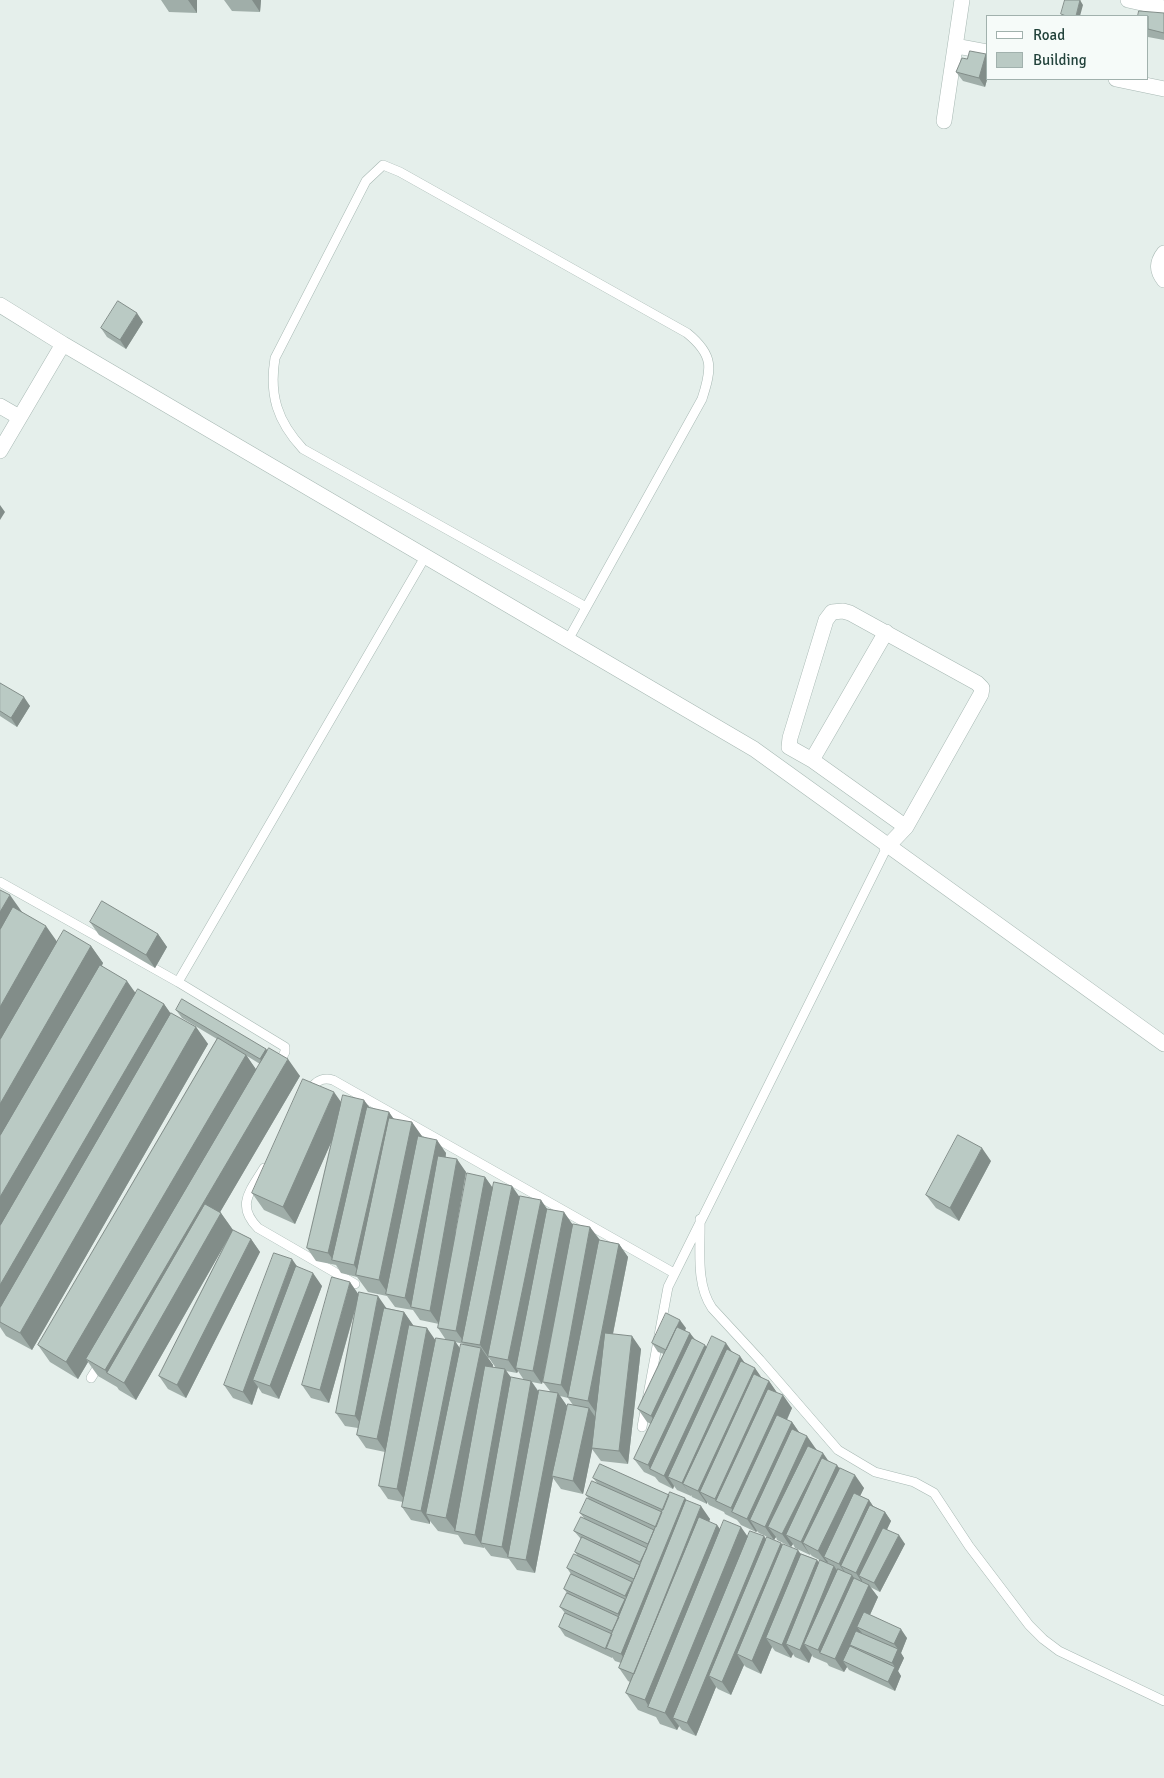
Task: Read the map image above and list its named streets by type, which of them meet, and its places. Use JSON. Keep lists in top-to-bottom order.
{
  "legend": ["Road", "Building"]
}
